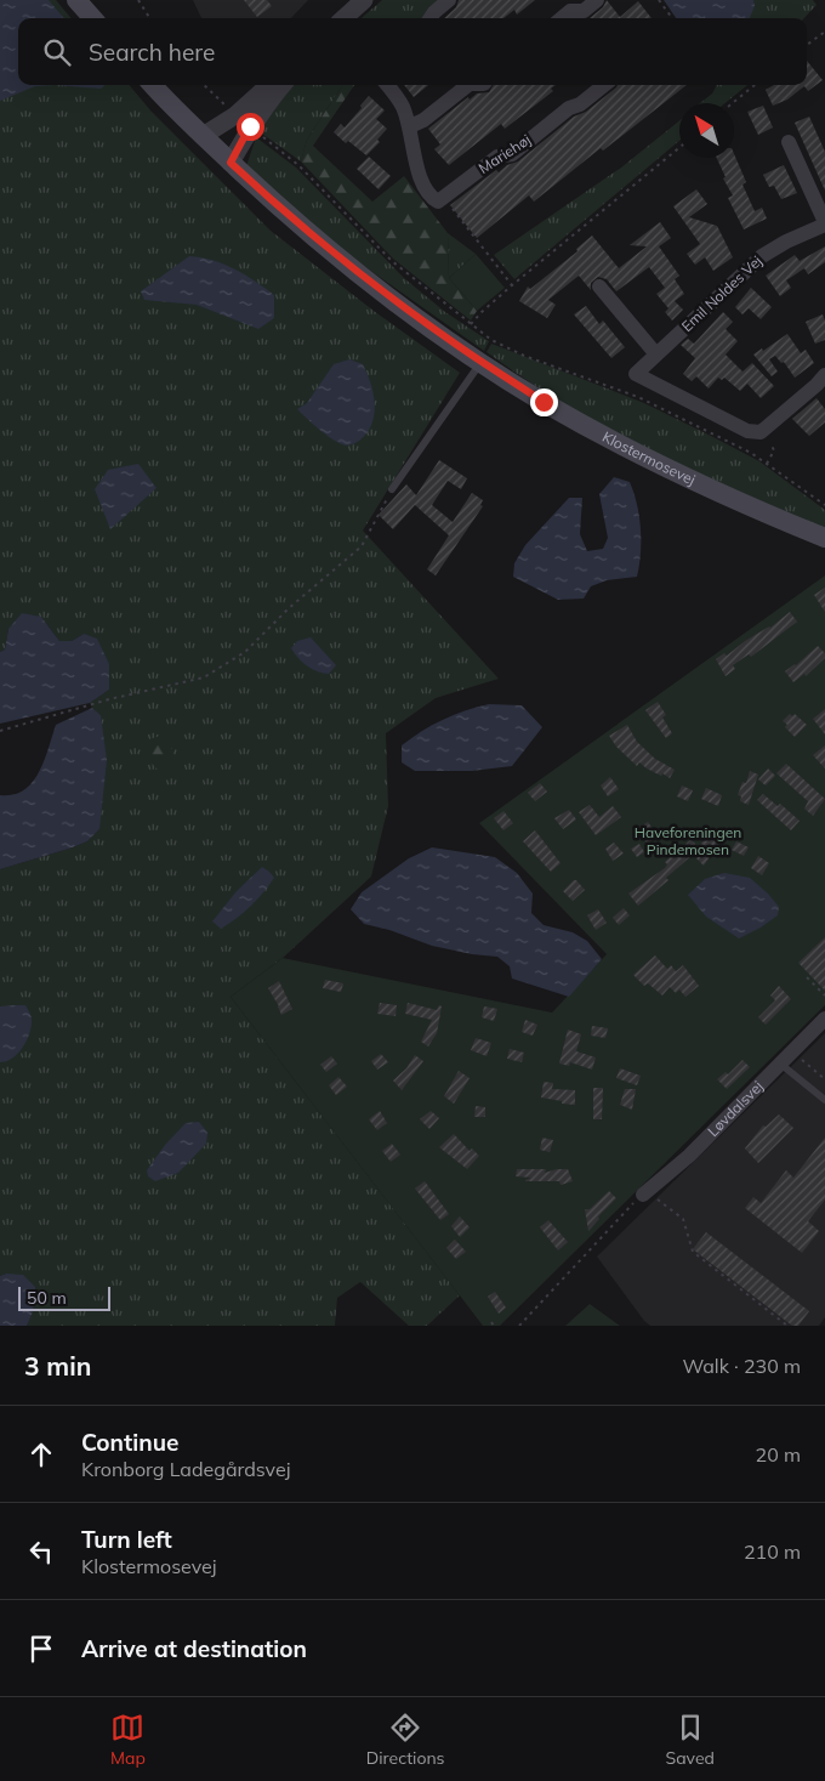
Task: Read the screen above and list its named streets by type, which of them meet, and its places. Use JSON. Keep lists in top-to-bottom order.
{
  "streets": {
    "main road": ["Klostermosevej"],
    "street": ["Mariehøj", "Emil Noldes Vej", "Løvdalsvej"]
  },
  "parks": ["Haveforeningen Pindemosen"],
  "scale_bar": "50 m",
  "north": "top left",
  "page": {
    "search": "Search here",
    "scale": "50 m",
    "heading": ["3 min", "Walk · 230 m"],
    "list": [
      ["Continue", "Kronborg Ladegårdsvej", "20 m"],
      ["Turn left", "Klostermosevej", "210 m"],
      "Arrive at destination"
    ],
    "nav": ["Map", "Directions", "Saved"]
  }
}
